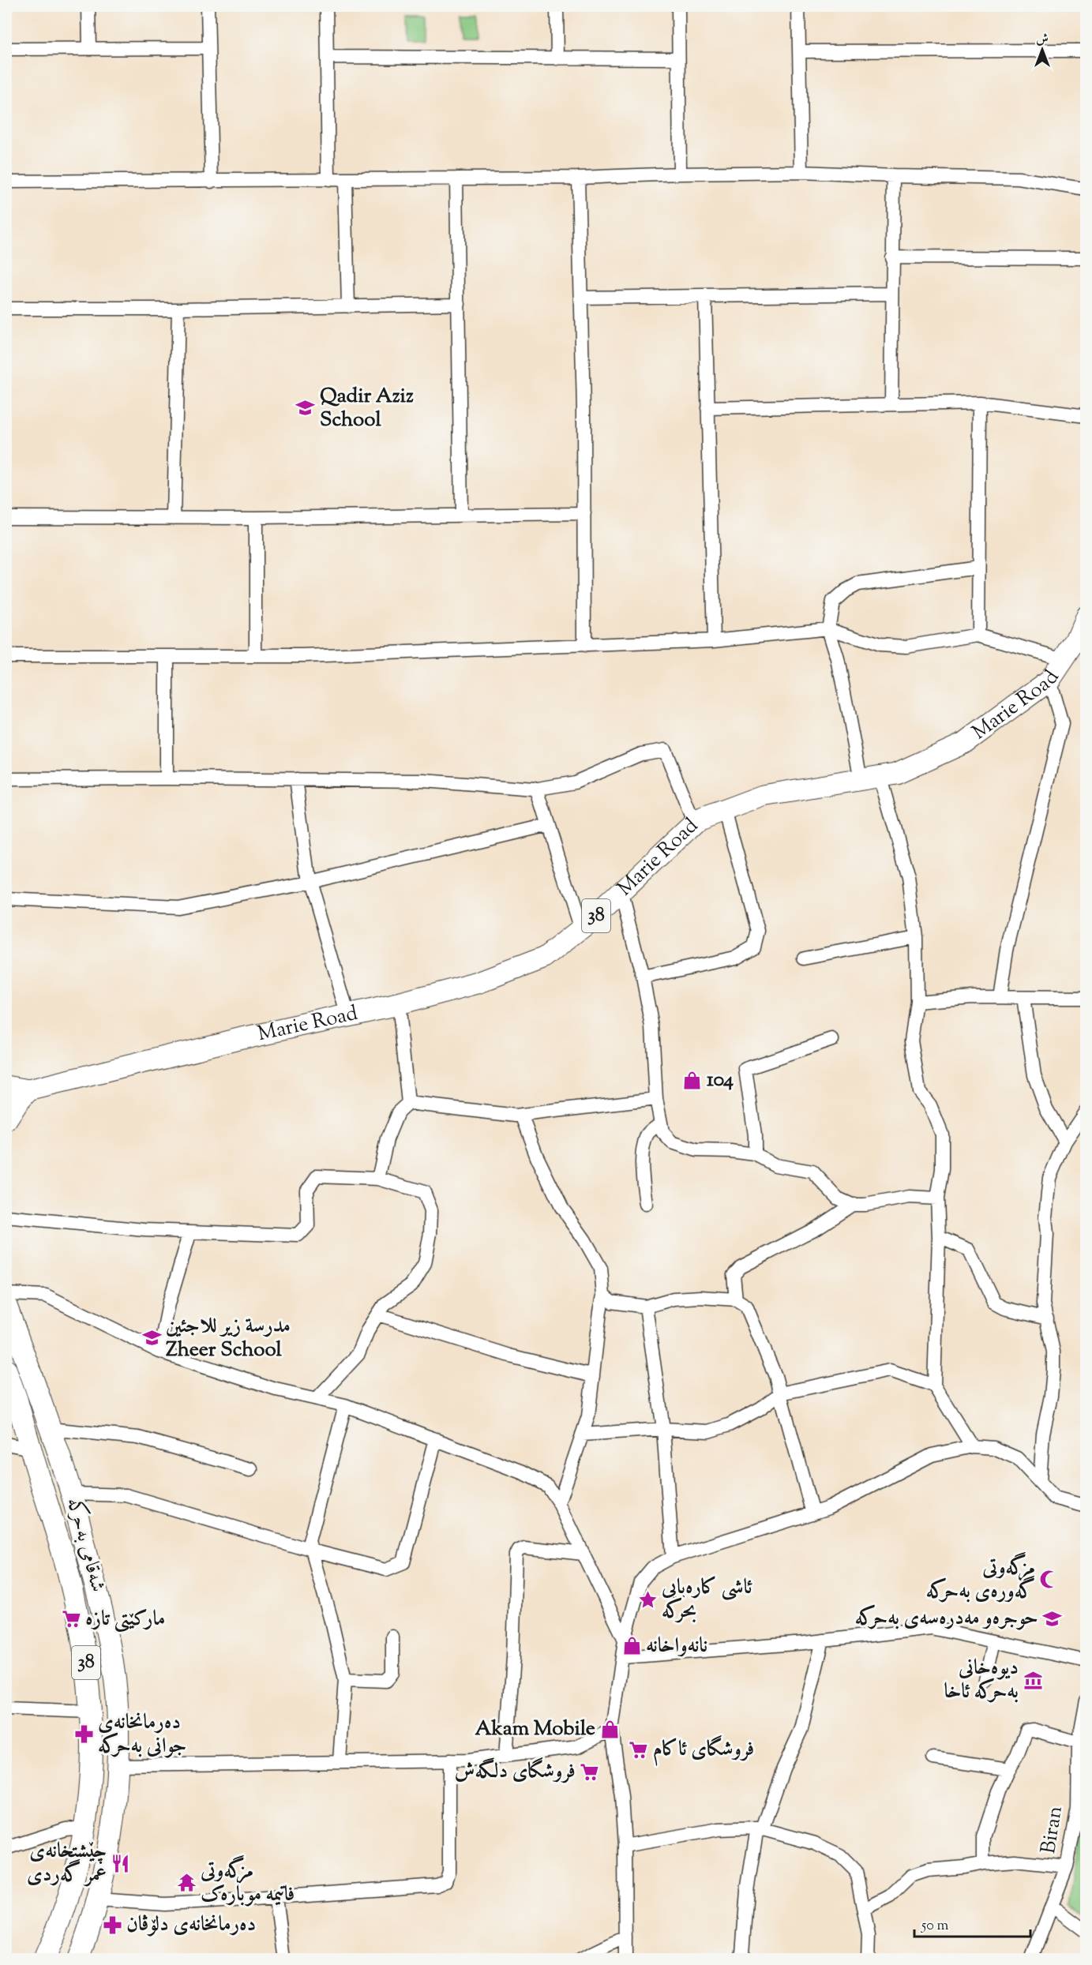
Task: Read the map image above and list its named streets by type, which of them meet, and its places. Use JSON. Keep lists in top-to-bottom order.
{
  "streets": {
    "main road": ["Marie Road", "38", "شەقامی بەحرکە"],
    "street": ["Biran"]
  },
  "crossings": [
    ["Marie Road", "38"]
  ],
  "places": {
    "school or university": ["Qadir Aziz School", "مدرسة زير للاجئين Zheer School", "حوجره‌و مه‌دره‌سه‌ی به‌حرکه"],
    "shop": ["104", "نانەواخانە", "Akam Mobile"],
    "mosque": ["مزگەوتی گەورەی بەحرکە"],
    "place": ["ئاشی کارەبایی بحرکە"],
    "supermarket": ["مارکێتی تازە", "فروشگای ئاکام", "فروشگای دلگه‌ش"],
    "museum": ["دیوەخانی بەحرکە ئاخا"],
    "pharmacy": ["دەرمانخانەی جوانی بەحرکە", "دەرمانخانەی دلۆڤان"],
    "restaurant": ["چێشتخانەی عمر گەردی"],
    "temple": ["مزگەوتی فاتیمە موبارەک"]
  },
  "scale_bar": "50 m",
  "north": "top"
}
